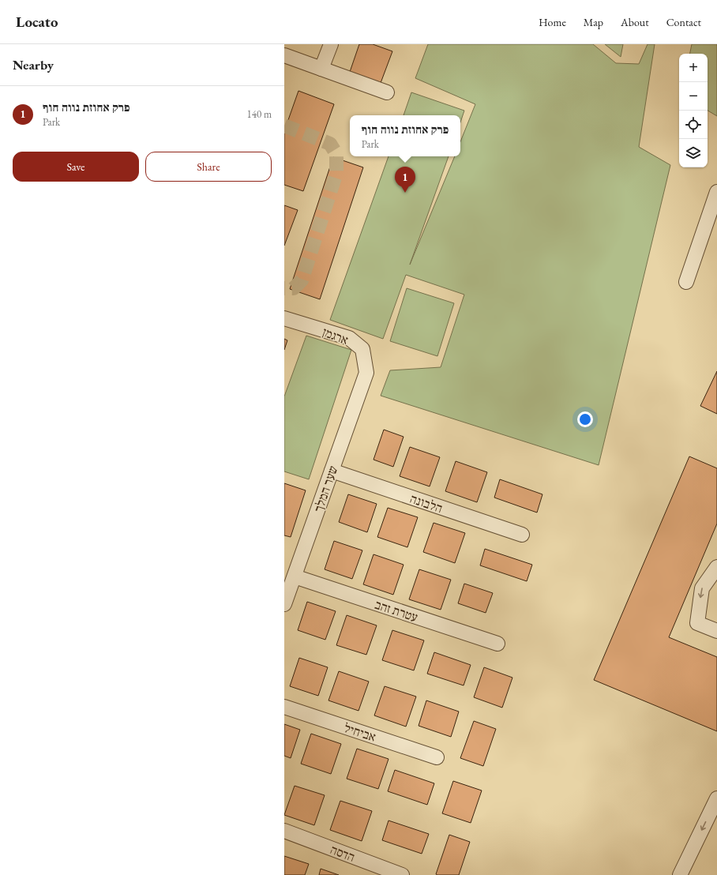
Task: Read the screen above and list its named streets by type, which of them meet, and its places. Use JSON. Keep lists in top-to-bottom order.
{
  "streets": {
    "street": [
      "ארגמן",
      "שער המלך",
      "הלבונה",
      "עטרת זהב",
      "אביחיל",
      "הדסה"
    ]
  },
  "crossings": [
    ["ארגמן", "שער המלך"],
    ["שער המלך", "הלבונה"],
    ["שער המלך", "עטרת זהב"]
  ],
  "page": {
    "header": "Locato",
    "nav": [
      "Home",
      "Map",
      "About",
      "Contact"
    ],
    "heading": "Nearby",
    "map_buttons": ["+", "−"],
    "list": [
      {
        "mark": "1",
        "name": "פרק אחוזת נווה חוף",
        "note": "Park",
        "value": "140 m"
      }
    ],
    "popup": ["פרק אחוזת נווה חוף", "Park"],
    "buttons": ["Save", "Share"],
    "pins": "1"
  }
}
